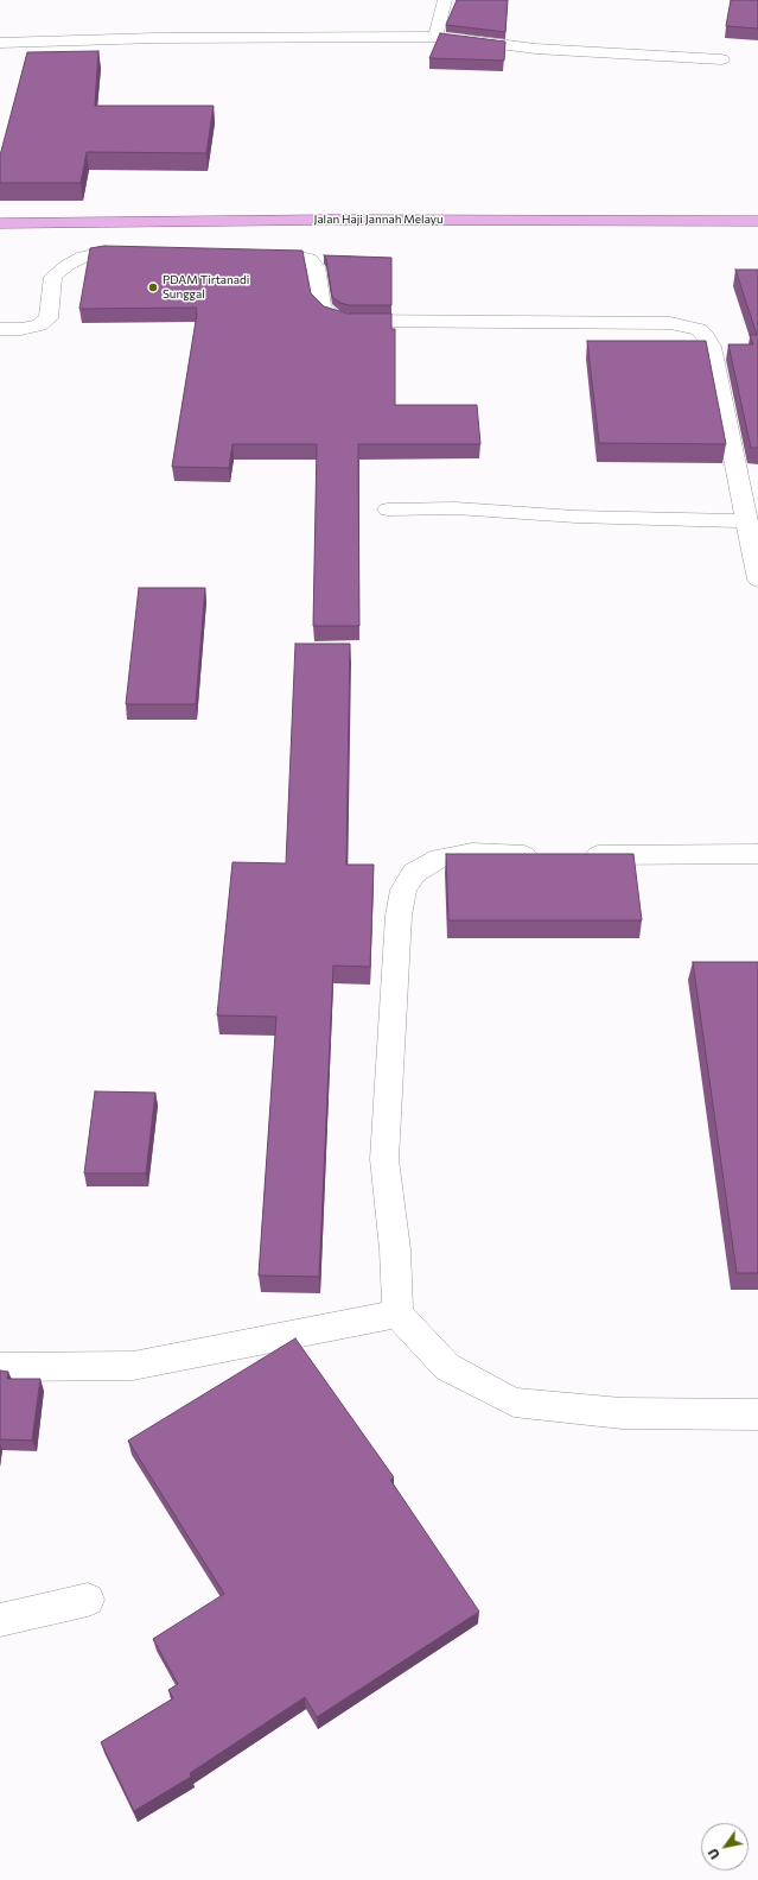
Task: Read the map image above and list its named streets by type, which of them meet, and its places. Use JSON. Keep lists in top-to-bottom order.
{
  "streets": {
    "main road": ["Jalan Haji Jannah Melayu"]
  },
  "places": ["PDAM Tirtanadi Sunggal"],
  "north": "bottom left"
}
